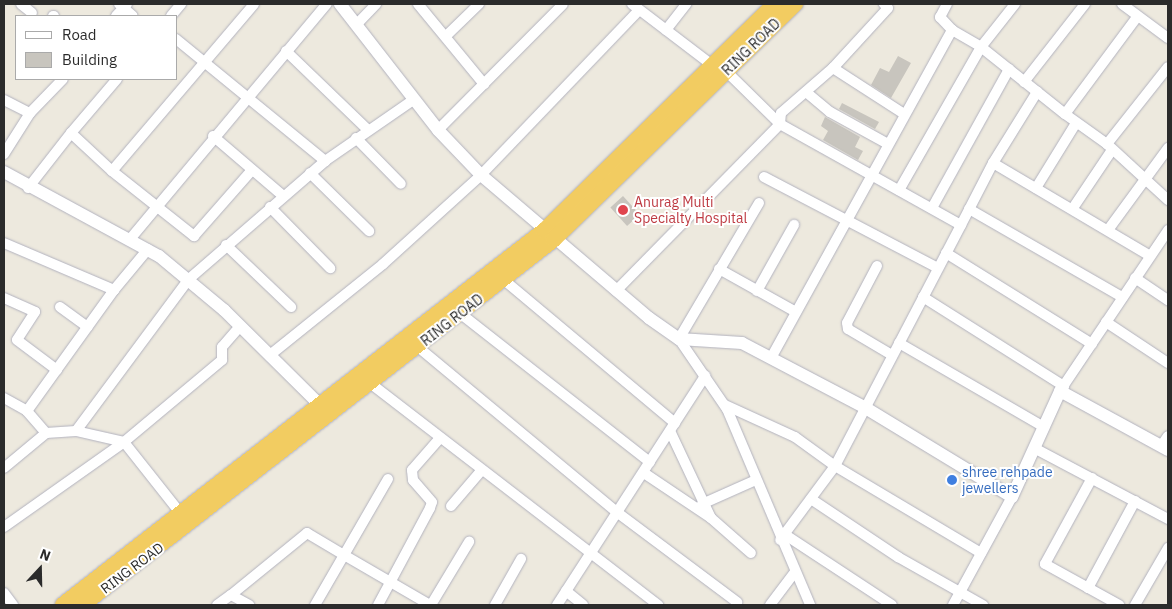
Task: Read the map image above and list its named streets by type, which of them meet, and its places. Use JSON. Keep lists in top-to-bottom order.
{
  "streets": {
    "highway": ["RING ROAD"]
  },
  "places": ["Anurag Multi Specialty Hospital", "shree rehpade jewellers"],
  "legend": ["Road", "Building"],
  "north": "top"
}
